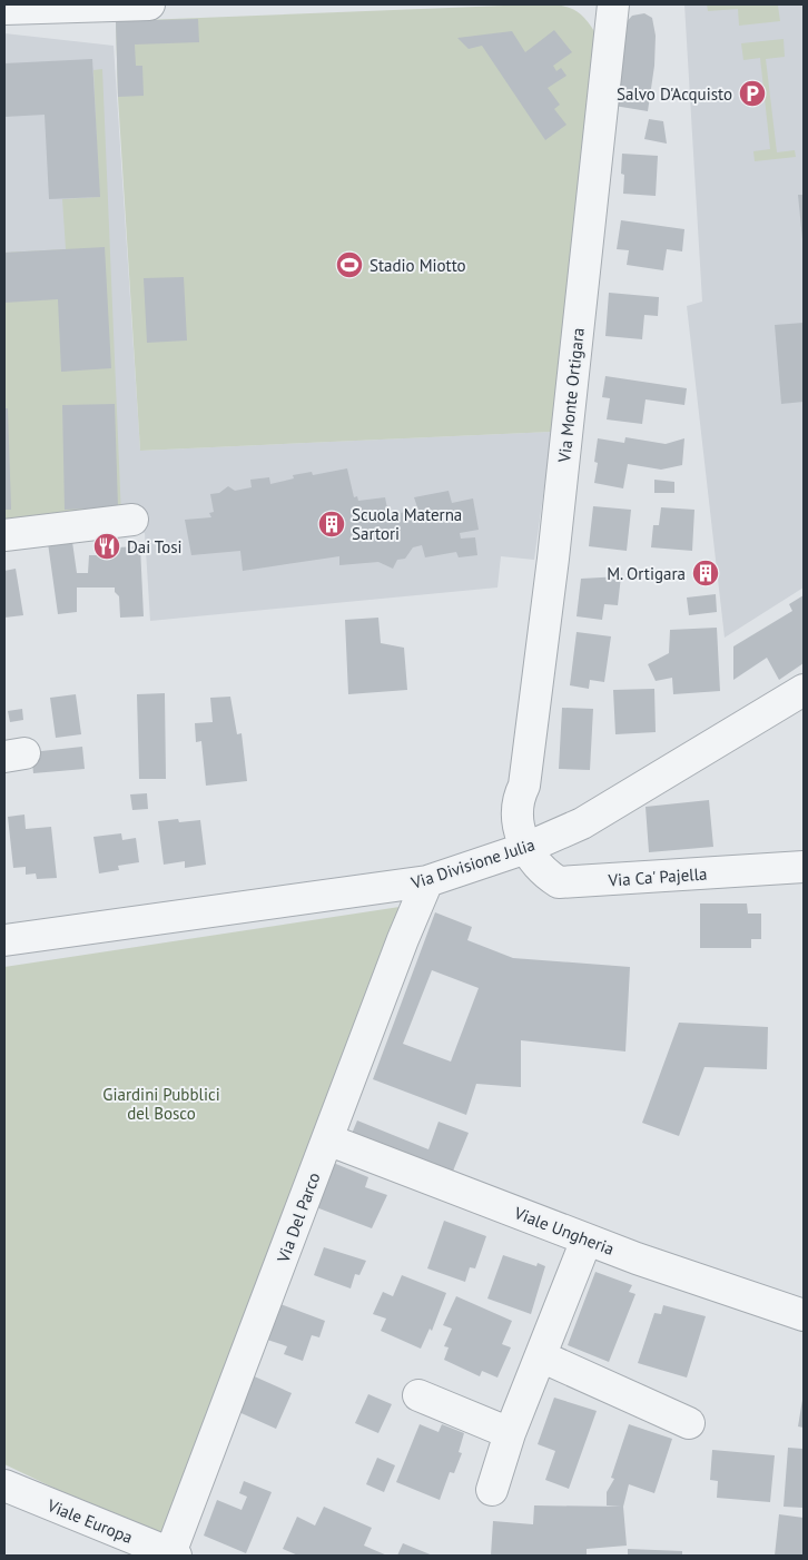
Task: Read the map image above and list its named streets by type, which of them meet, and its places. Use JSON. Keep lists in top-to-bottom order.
{
  "streets": {
    "street": [
      "Via Monte Ortigara",
      "Via Divisione Julia",
      "Via Ca' Pajella",
      "Via Del Parco",
      "Viale Ungheria",
      "Viale Europa"
    ]
  },
  "crossings": [
    ["Via Monte Ortigara", "Via Divisione Julia"],
    ["Via Monte Ortigara", "Via Ca' Pajella"],
    ["Via Divisione Julia", "Via Ca' Pajella"],
    ["Via Divisione Julia", "Via Del Parco"],
    ["Via Del Parco", "Viale Ungheria"],
    ["Via Del Parco", "Viale Europa"]
  ],
  "parks": ["Giardini Pubblici del Bosco"],
  "places": {
    "parking": ["Salvo D'Acquisto"],
    "sports": ["Stadio Miotto"],
    "building": ["Scuola Materna Sartori", "M. Ortigara"],
    "restaurant": ["Dai Tosi"]
  }
}
